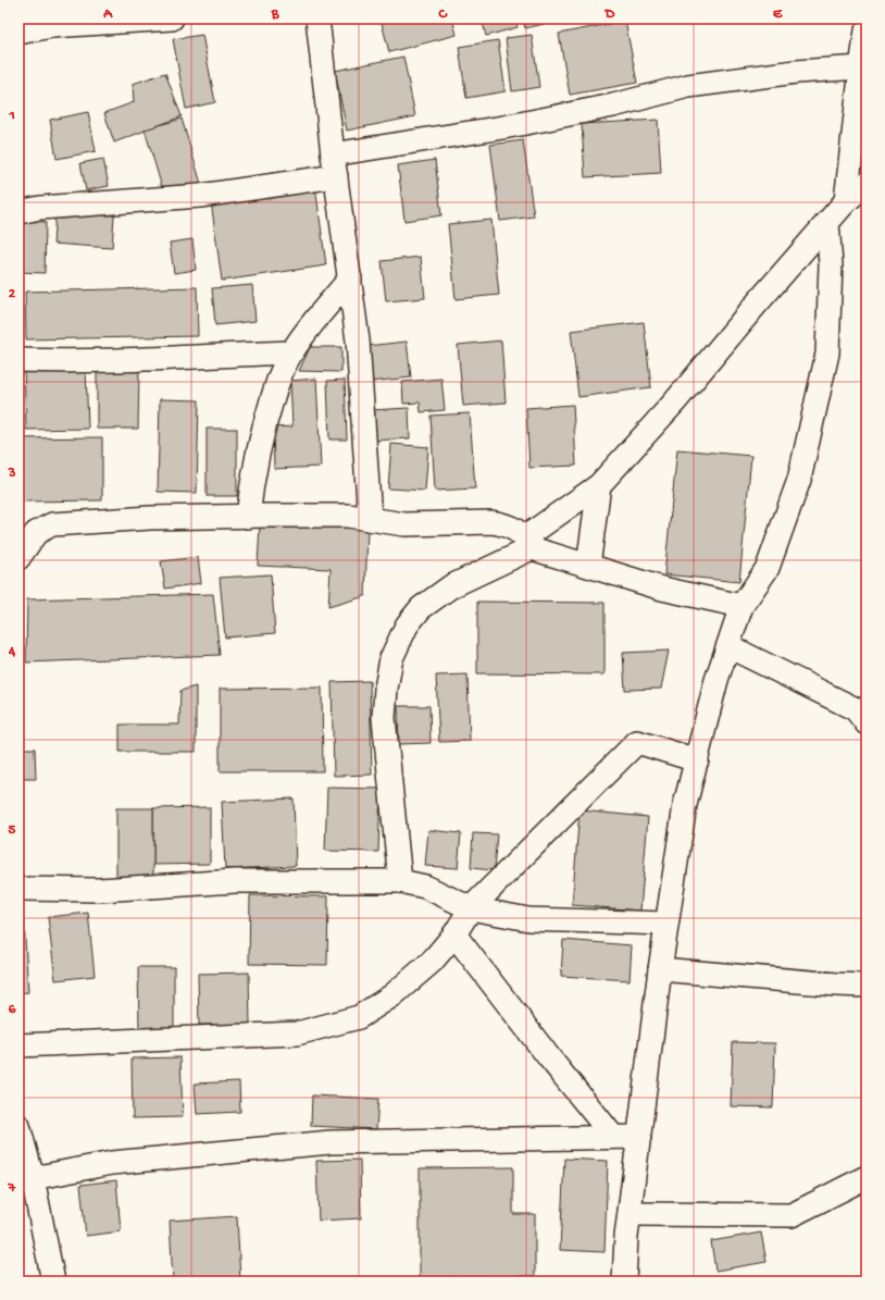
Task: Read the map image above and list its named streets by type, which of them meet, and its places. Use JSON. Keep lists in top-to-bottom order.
{
  "grid": {
    "columns": [
      "A",
      "B",
      "C",
      "D",
      "E"
    ],
    "rows": [
      "1",
      "2",
      "3",
      "4",
      "5",
      "6",
      "7"
    ]
  }
}
